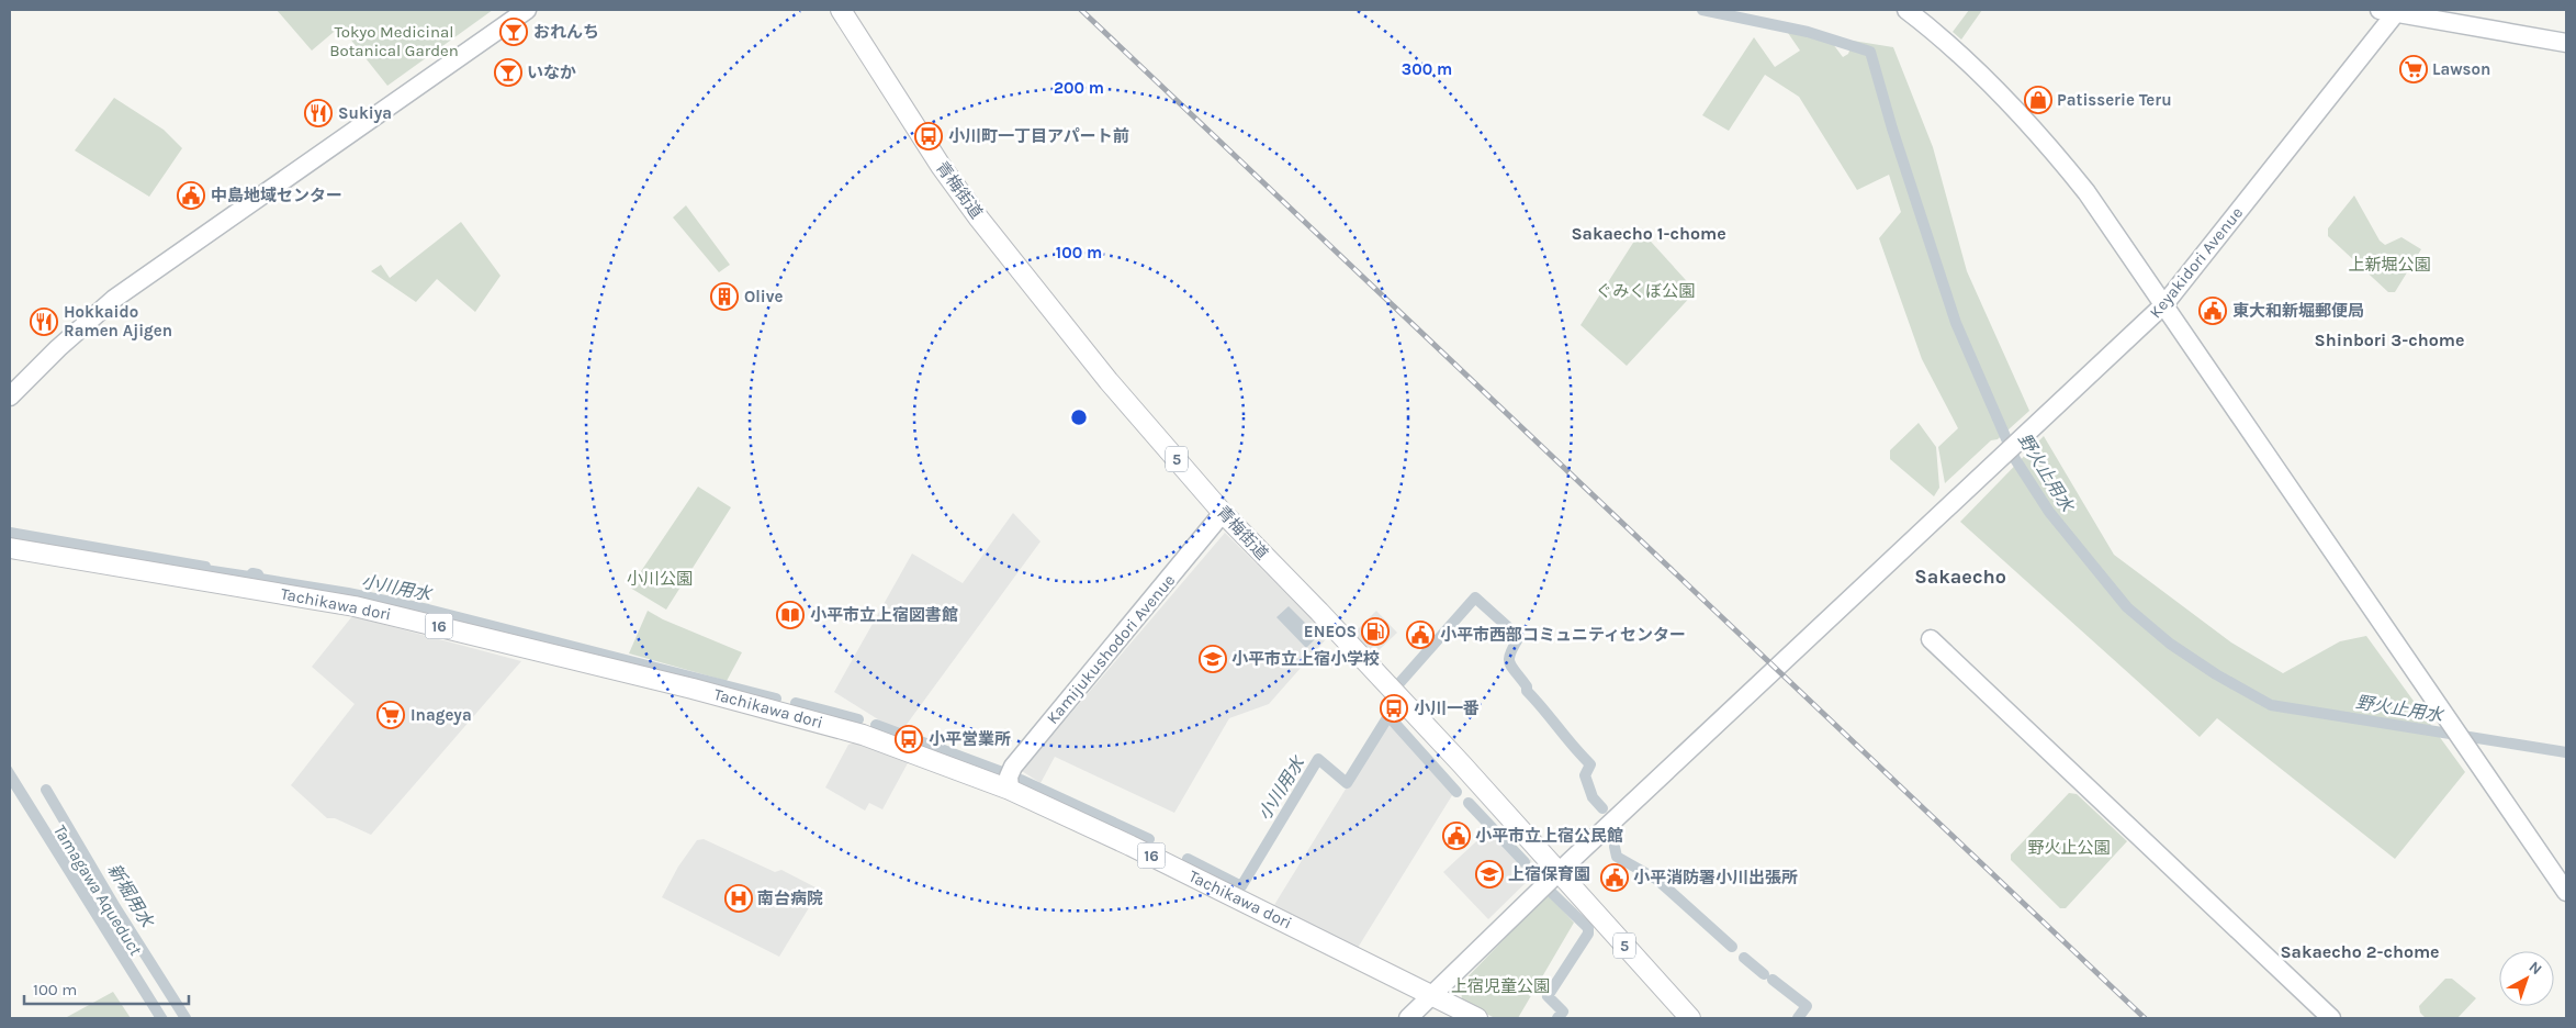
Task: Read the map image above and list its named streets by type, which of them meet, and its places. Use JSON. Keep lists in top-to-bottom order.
{
  "streets": {
    "main road": [
      "青梅街道",
      "5",
      "Tachikawa dori",
      "16"
    ],
    "street": ["Keyakidori Avenue", "Kamijukushodori Avenue"]
  },
  "crossings": [
    ["青梅街道", "Keyakidori Avenue"],
    ["青梅街道", "Kamijukushodori Avenue"],
    ["Keyakidori Avenue", "Tachikawa dori"],
    ["Tachikawa dori", "Kamijukushodori Avenue"]
  ],
  "districts": [
    "Sakaecho 1-chome",
    "Shinbori 3-chome",
    "Sakaecho",
    "Sakaecho 2-chome"
  ],
  "water": [
    "野火止用水",
    "小川用水",
    "Tamagawa Aqueduct",
    "新堀用水"
  ],
  "parks": [
    "Tokyo Medicinal Botanical Garden",
    "上新堀公園",
    "ぐみくぼ公園",
    "小川公園",
    "野火止公園",
    "上宿児童公園"
  ],
  "places": {
    "bar": ["おれんち", "いなか"],
    "supermarket": ["Lawson", "Inageya"],
    "shop": ["Patisserie Teru"],
    "restaurant": ["Sukiya", "Hokkaido Ramen Ajigen"],
    "bus stop": ["小川町一丁目アパート前", "小川一番", "小平営業所"],
    "public building": [
      "中島地域センター",
      "東大和新堀郵便局",
      "小平市西部コミュニティセンター",
      "小平市立上宿公民館",
      "小平消防署小川出張所"
    ],
    "building": ["Olive"],
    "library": ["小平市立上宿図書館"],
    "fuel station": ["ENEOS"],
    "school or university": ["小平市立上宿小学校", "上宿保育園"],
    "hospital": ["南台病院"]
  },
  "scale_bar": "100 m",
  "north": "top right",
  "rings": ["300 m", "200 m", "100 m"]
}
